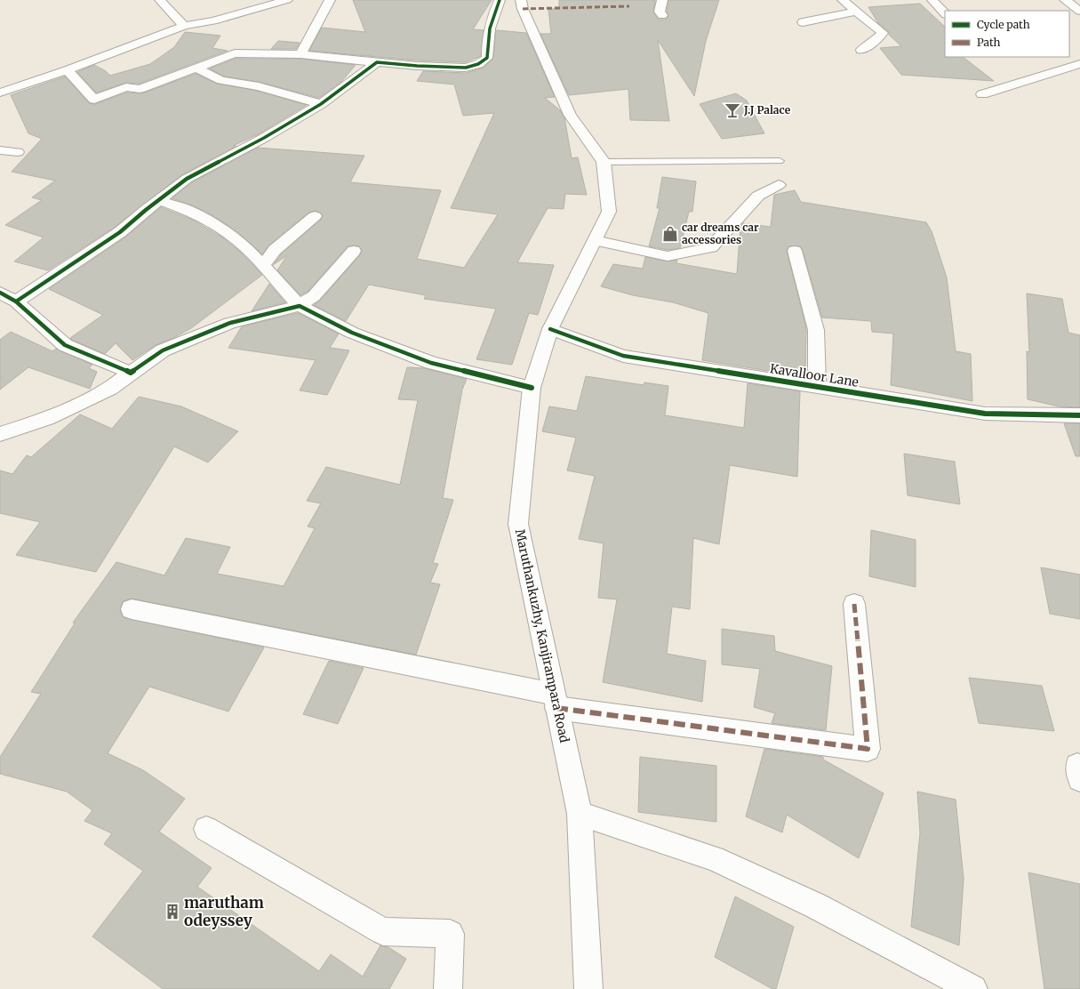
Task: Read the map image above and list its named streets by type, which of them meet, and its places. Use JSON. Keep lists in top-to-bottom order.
{
  "streets": {
    "street": ["Kavalloor Lane", "Maruthankuzhy, Kanjirampara Road"]
  },
  "crossings": [
    ["Kavalloor Lane", "Maruthankuzhy, Kanjirampara Road"]
  ],
  "places": {
    "bar": ["J.J Palace"],
    "shop": ["car dreams car accessories"],
    "building": ["marutham odeyssey"]
  },
  "legend": ["Cycle path", "Path"]
}
